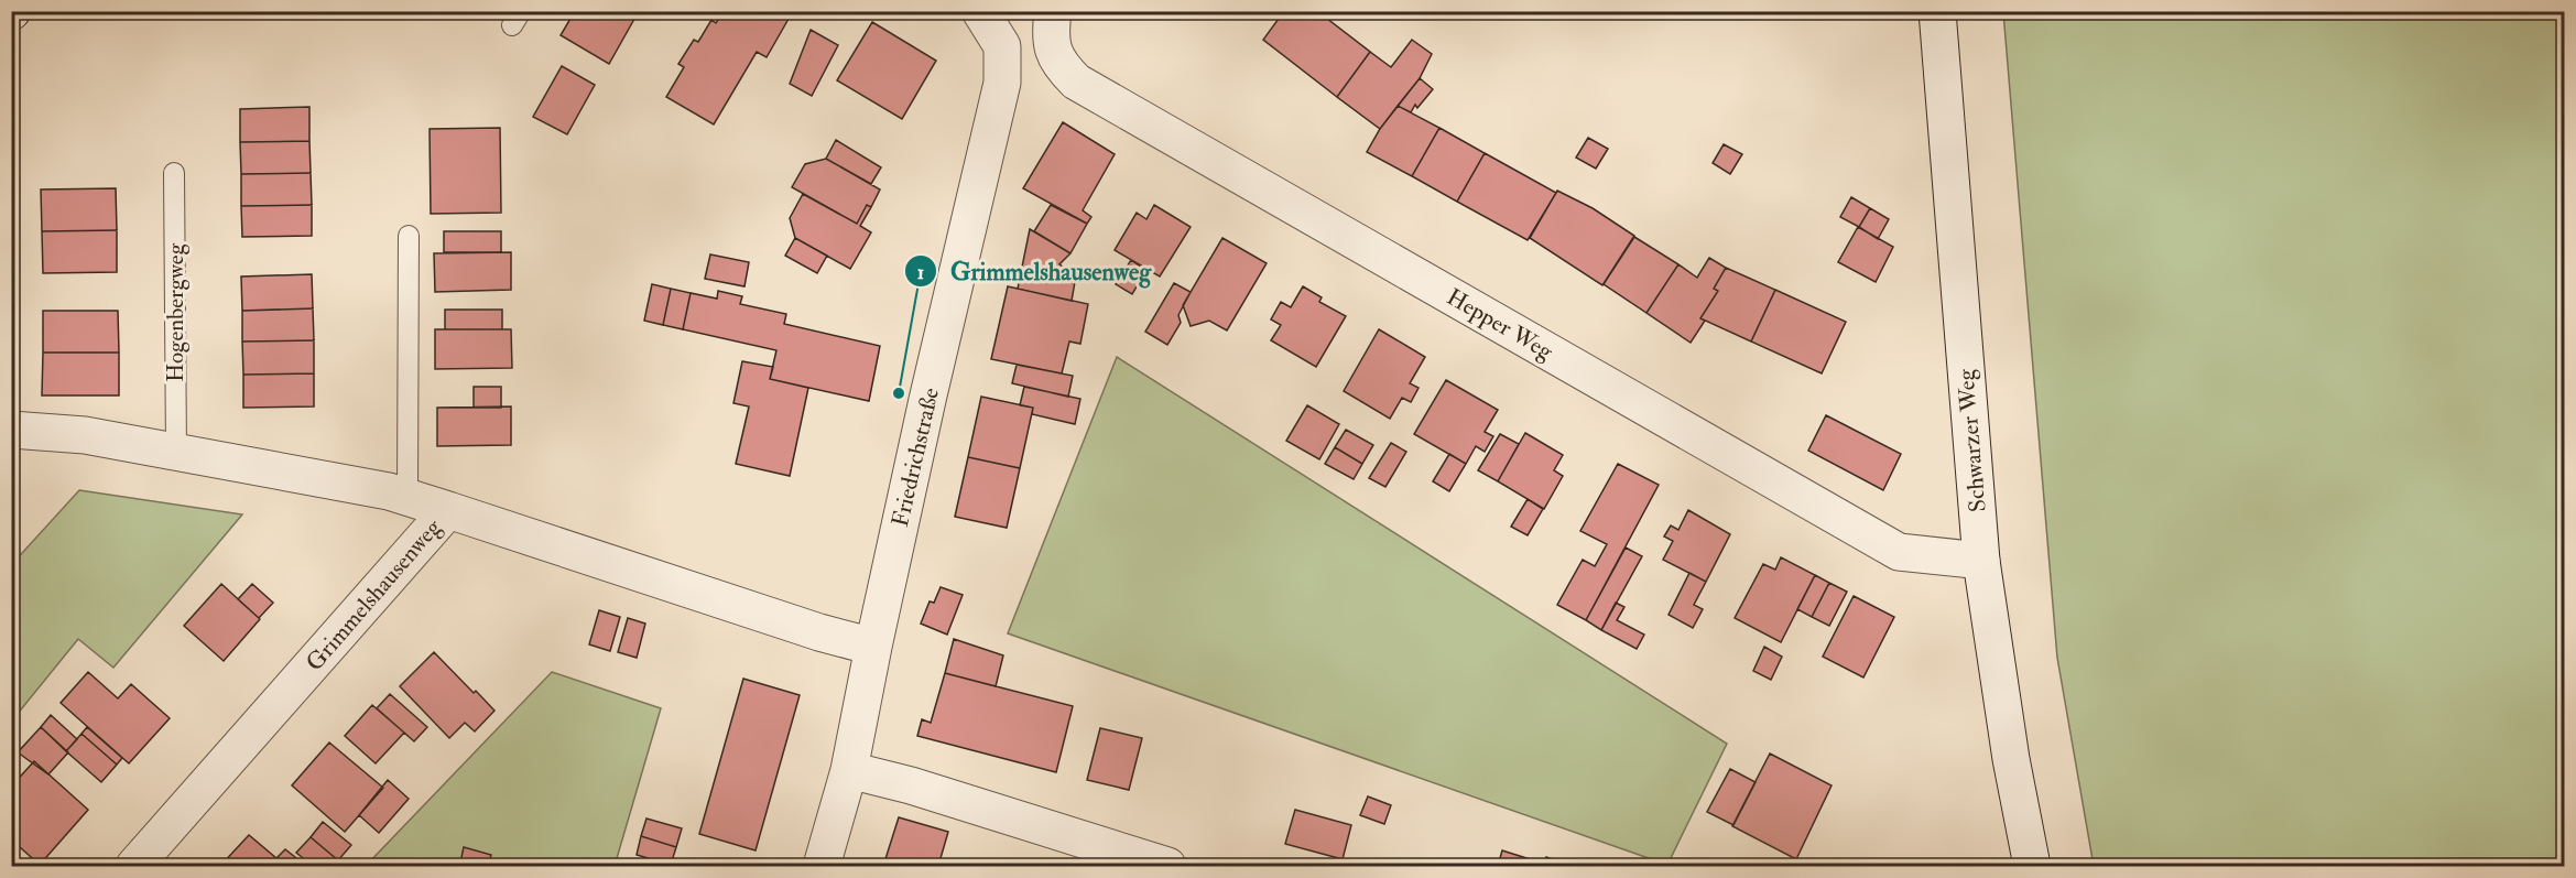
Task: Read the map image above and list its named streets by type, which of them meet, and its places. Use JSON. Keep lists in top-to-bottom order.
{
  "streets": {
    "street": [
      "Hepper Weg",
      "Schwarzer Weg",
      "Friedrichstraße",
      "Grimmelshausenweg"
    ],
    "lane": ["Hogenbergweg"]
  },
  "crossings": [
    ["Hepper Weg", "Schwarzer Weg"],
    ["Friedrichstraße", "Grimmelshausenweg"]
  ],
  "places": ["Grimmelshausenweg"]
}
